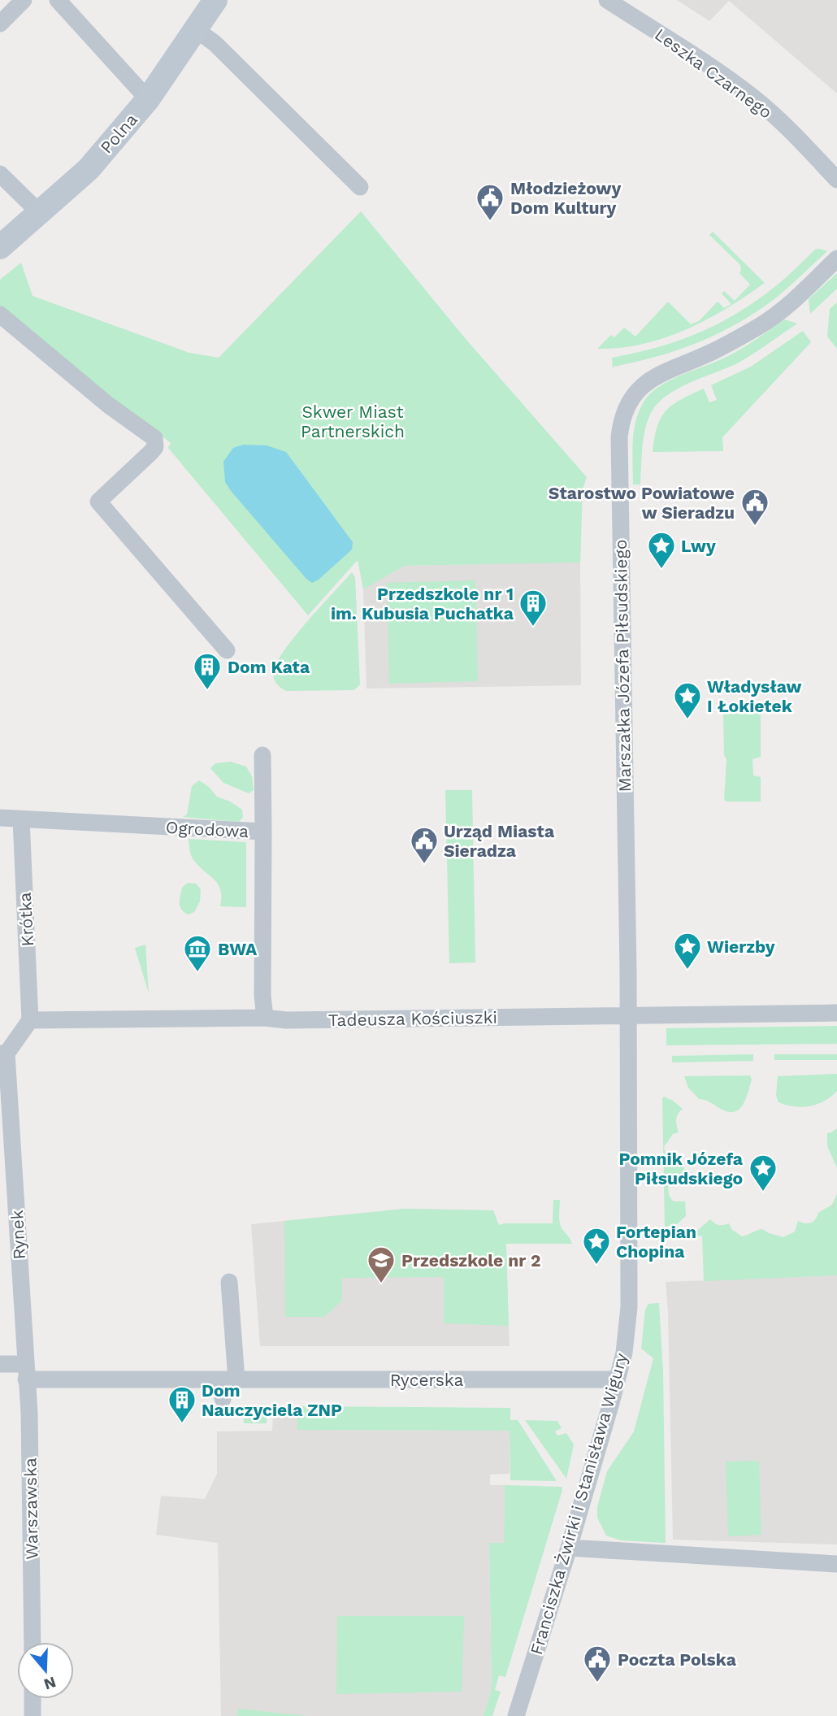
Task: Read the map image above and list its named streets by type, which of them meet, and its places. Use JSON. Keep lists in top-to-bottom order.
{
  "streets": {
    "street": [
      "Leszka Czarnego",
      "Polna",
      "Marszałka Józefa Piłsudskiego",
      "Ogrodowa",
      "Krótka",
      "Tadeusza Kościuszki",
      "Rynek",
      "Rycerska",
      "Franciszka Żwirki i Stanisława Wigury",
      "Warszawska"
    ]
  },
  "crossings": [
    ["Marszałka Józefa Piłsudskiego", "Tadeusza Kościuszki"],
    ["Marszałka Józefa Piłsudskiego", "Franciszka Żwirki i Stanisława Wigury"],
    ["Ogrodowa", "Krótka"],
    ["Ogrodowa", "Tadeusza Kościuszki"],
    ["Krótka", "Tadeusza Kościuszki"],
    ["Tadeusza Kościuszki", "Franciszka Żwirki i Stanisława Wigury"],
    ["Rynek", "Rycerska"],
    ["Rynek", "Warszawska"],
    ["Rycerska", "Franciszka Żwirki i Stanisława Wigury"],
    ["Rycerska", "Warszawska"]
  ],
  "parks": ["Skwer Miast Partnerskich"],
  "places": {
    "public building": [
      "Młodzieżowy Dom Kultury",
      "Starostwo Powiatowe w Sieradzu",
      "Urząd Miasta Sieradza",
      "Poczta Polska"
    ],
    "place": [
      "Lwy",
      "Władysław I Łokietek",
      "Wierzby",
      "Pomnik Józefa Piłsudskiego",
      "Fortepian Chopina"
    ],
    "building": ["Przedszkole nr 1 im. Kubusia Puchatka", "Dom Kata", "Dom Nauczyciela ZNP"],
    "museum": ["BWA"],
    "school or university": ["Przedszkole nr 2"]
  },
  "north": "bottom"
}
